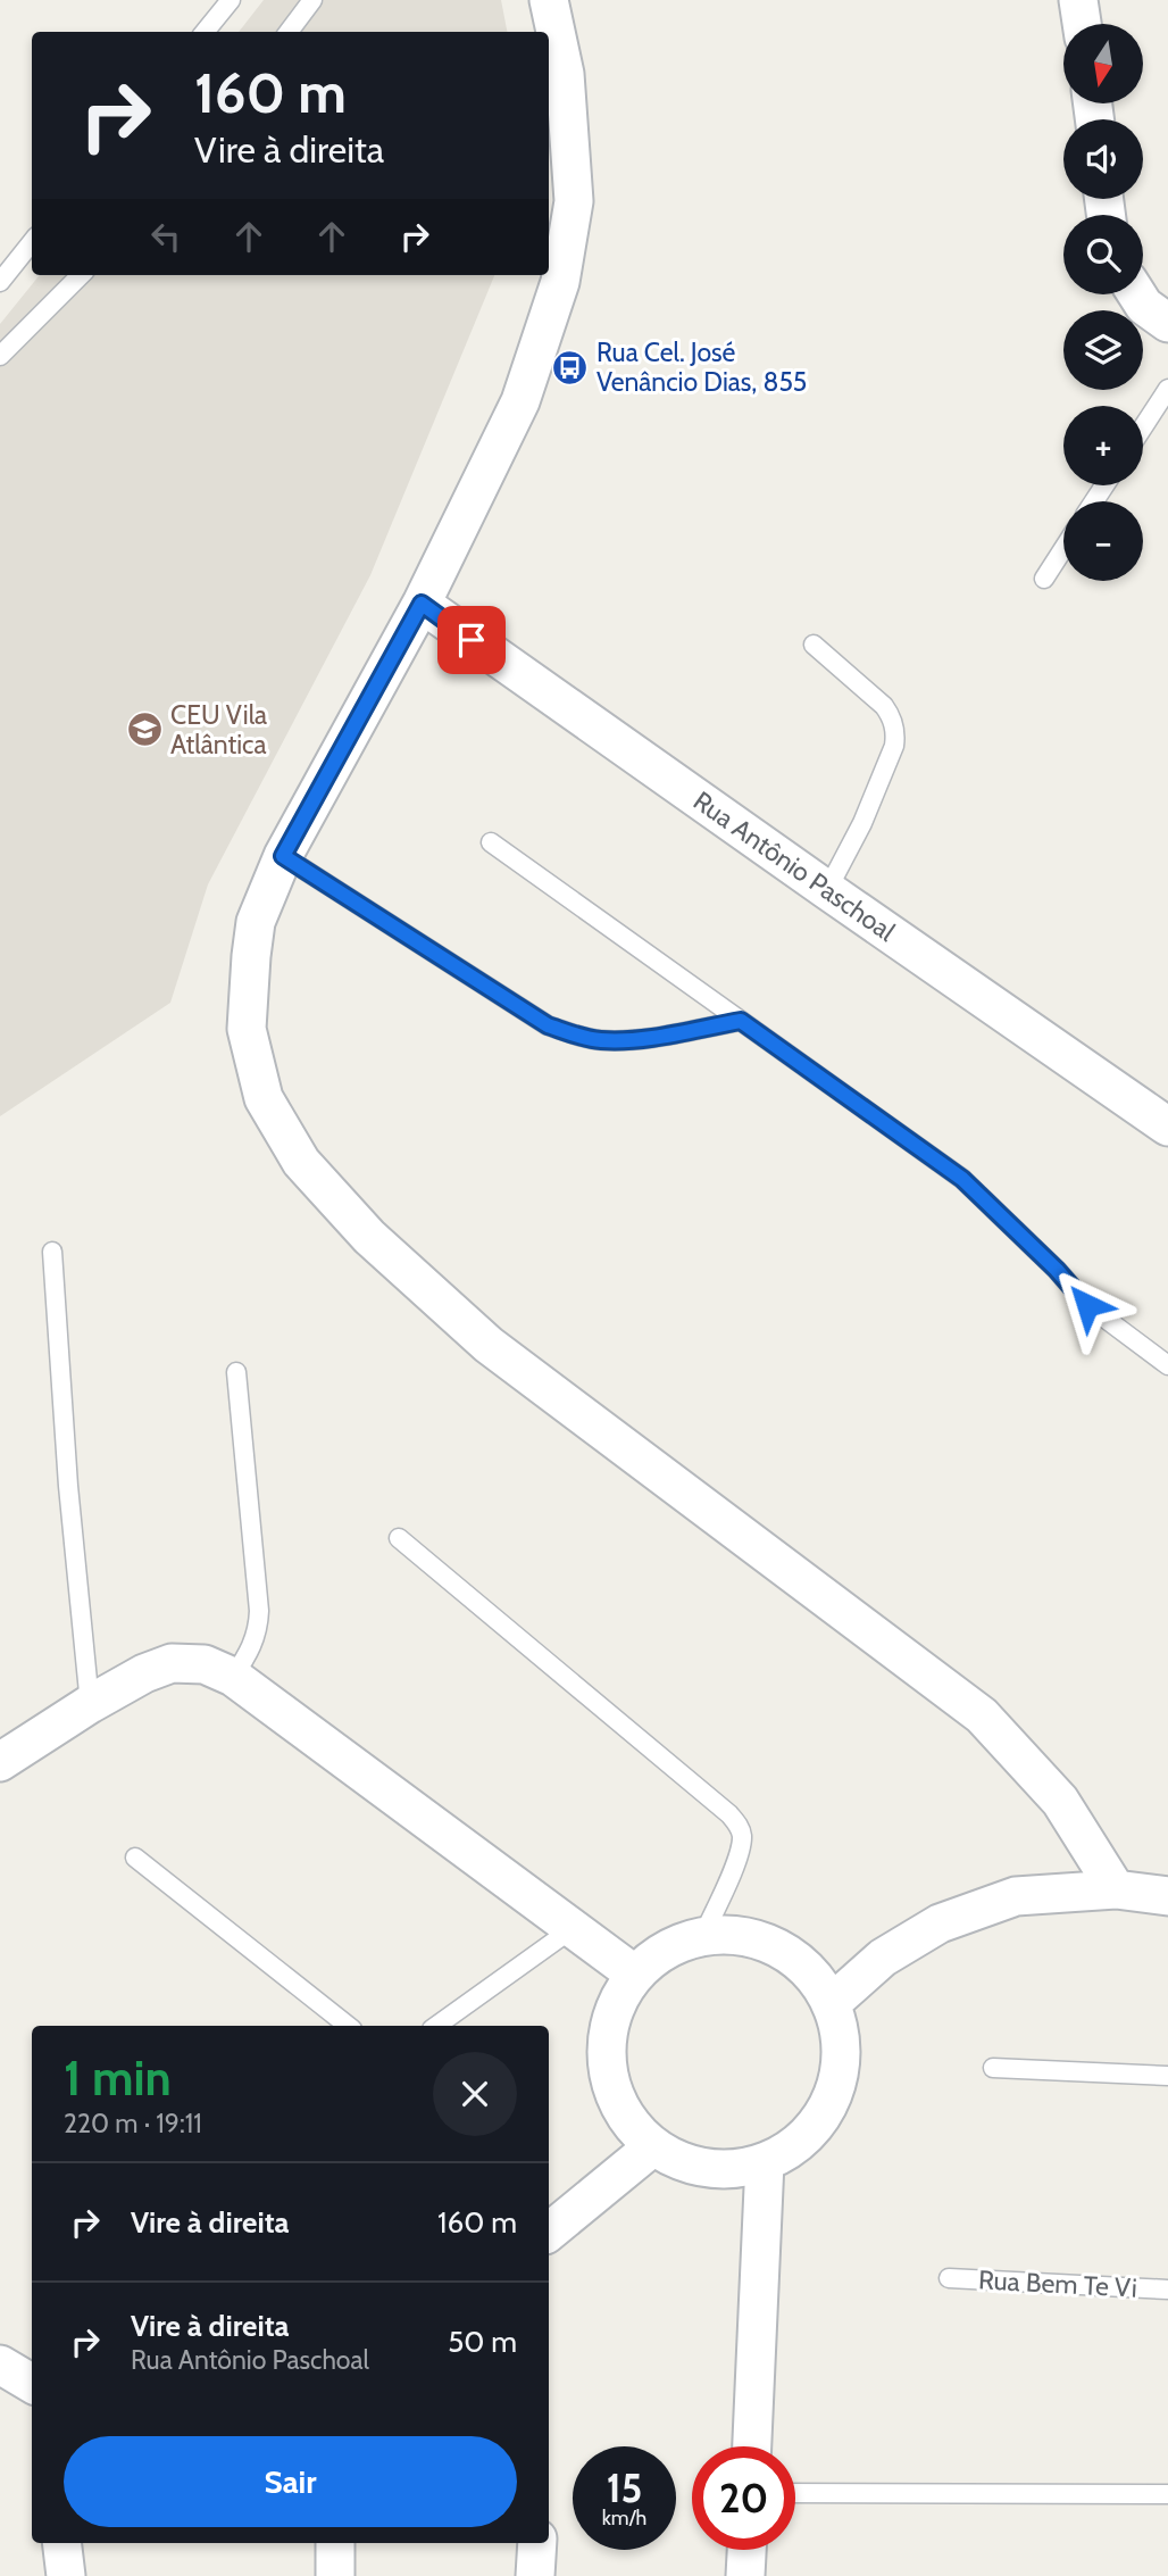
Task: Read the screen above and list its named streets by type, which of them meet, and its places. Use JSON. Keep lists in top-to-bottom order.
{
  "streets": {
    "street": ["Rua Antônio Paschoal"],
    "lane": ["Rua Bem Te Vi"]
  },
  "places": {
    "bus stop": ["Rua Cel. José Venâncio Dias, 855"],
    "school or university": ["CEU Vila Atlântica"]
  },
  "north": "bottom",
  "page": {
    "map_buttons": ["+", "−"],
    "turn": ["160 m", "Vire à direita"],
    "heading": ["1 min", "220 m · 19:11"],
    "list": [
      {
        "name": "Vire à direita",
        "value": "160 m"
      },
      {
        "name": "Vire à direita",
        "note": "Rua Antônio Paschoal",
        "value": "50 m"
      }
    ],
    "buttons": "Sair",
    "speed": "15 km/h",
    "limit": "20"
  }
}
